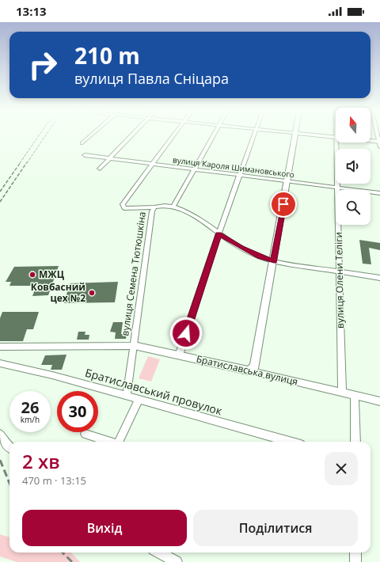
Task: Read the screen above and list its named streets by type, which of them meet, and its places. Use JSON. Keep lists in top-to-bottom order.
{
  "streets": {
    "street": [
      "вулиця Кароля Шимановського",
      "вулиця Семена Тютюшкіна",
      "вулиця Олени Теліги",
      "Братиславська вулиця",
      "Братиславський провулок"
    ]
  },
  "crossings": [
    ["вулиця Кароля Шимановського", "вулиця Олени Теліги"],
    ["вулиця Семена Тютюшкіна", "Братиславська вулиця"],
    ["вулиця Семена Тютюшкіна", "Братиславський провулок"],
    ["вулиця Олени Теліги", "Братиславська вулиця"]
  ],
  "places": ["МЖЦ", "Ковбасний цех №2"],
  "north": "top",
  "page": {
    "status": "13:13",
    "turn": ["210 m", "вулиця Павла Сніцара"],
    "speed": "26 km/h",
    "limit": "30",
    "heading": ["2 хв", "470 m · 13:15"],
    "buttons": ["Вихід", "Поділитися"]
  }
}
